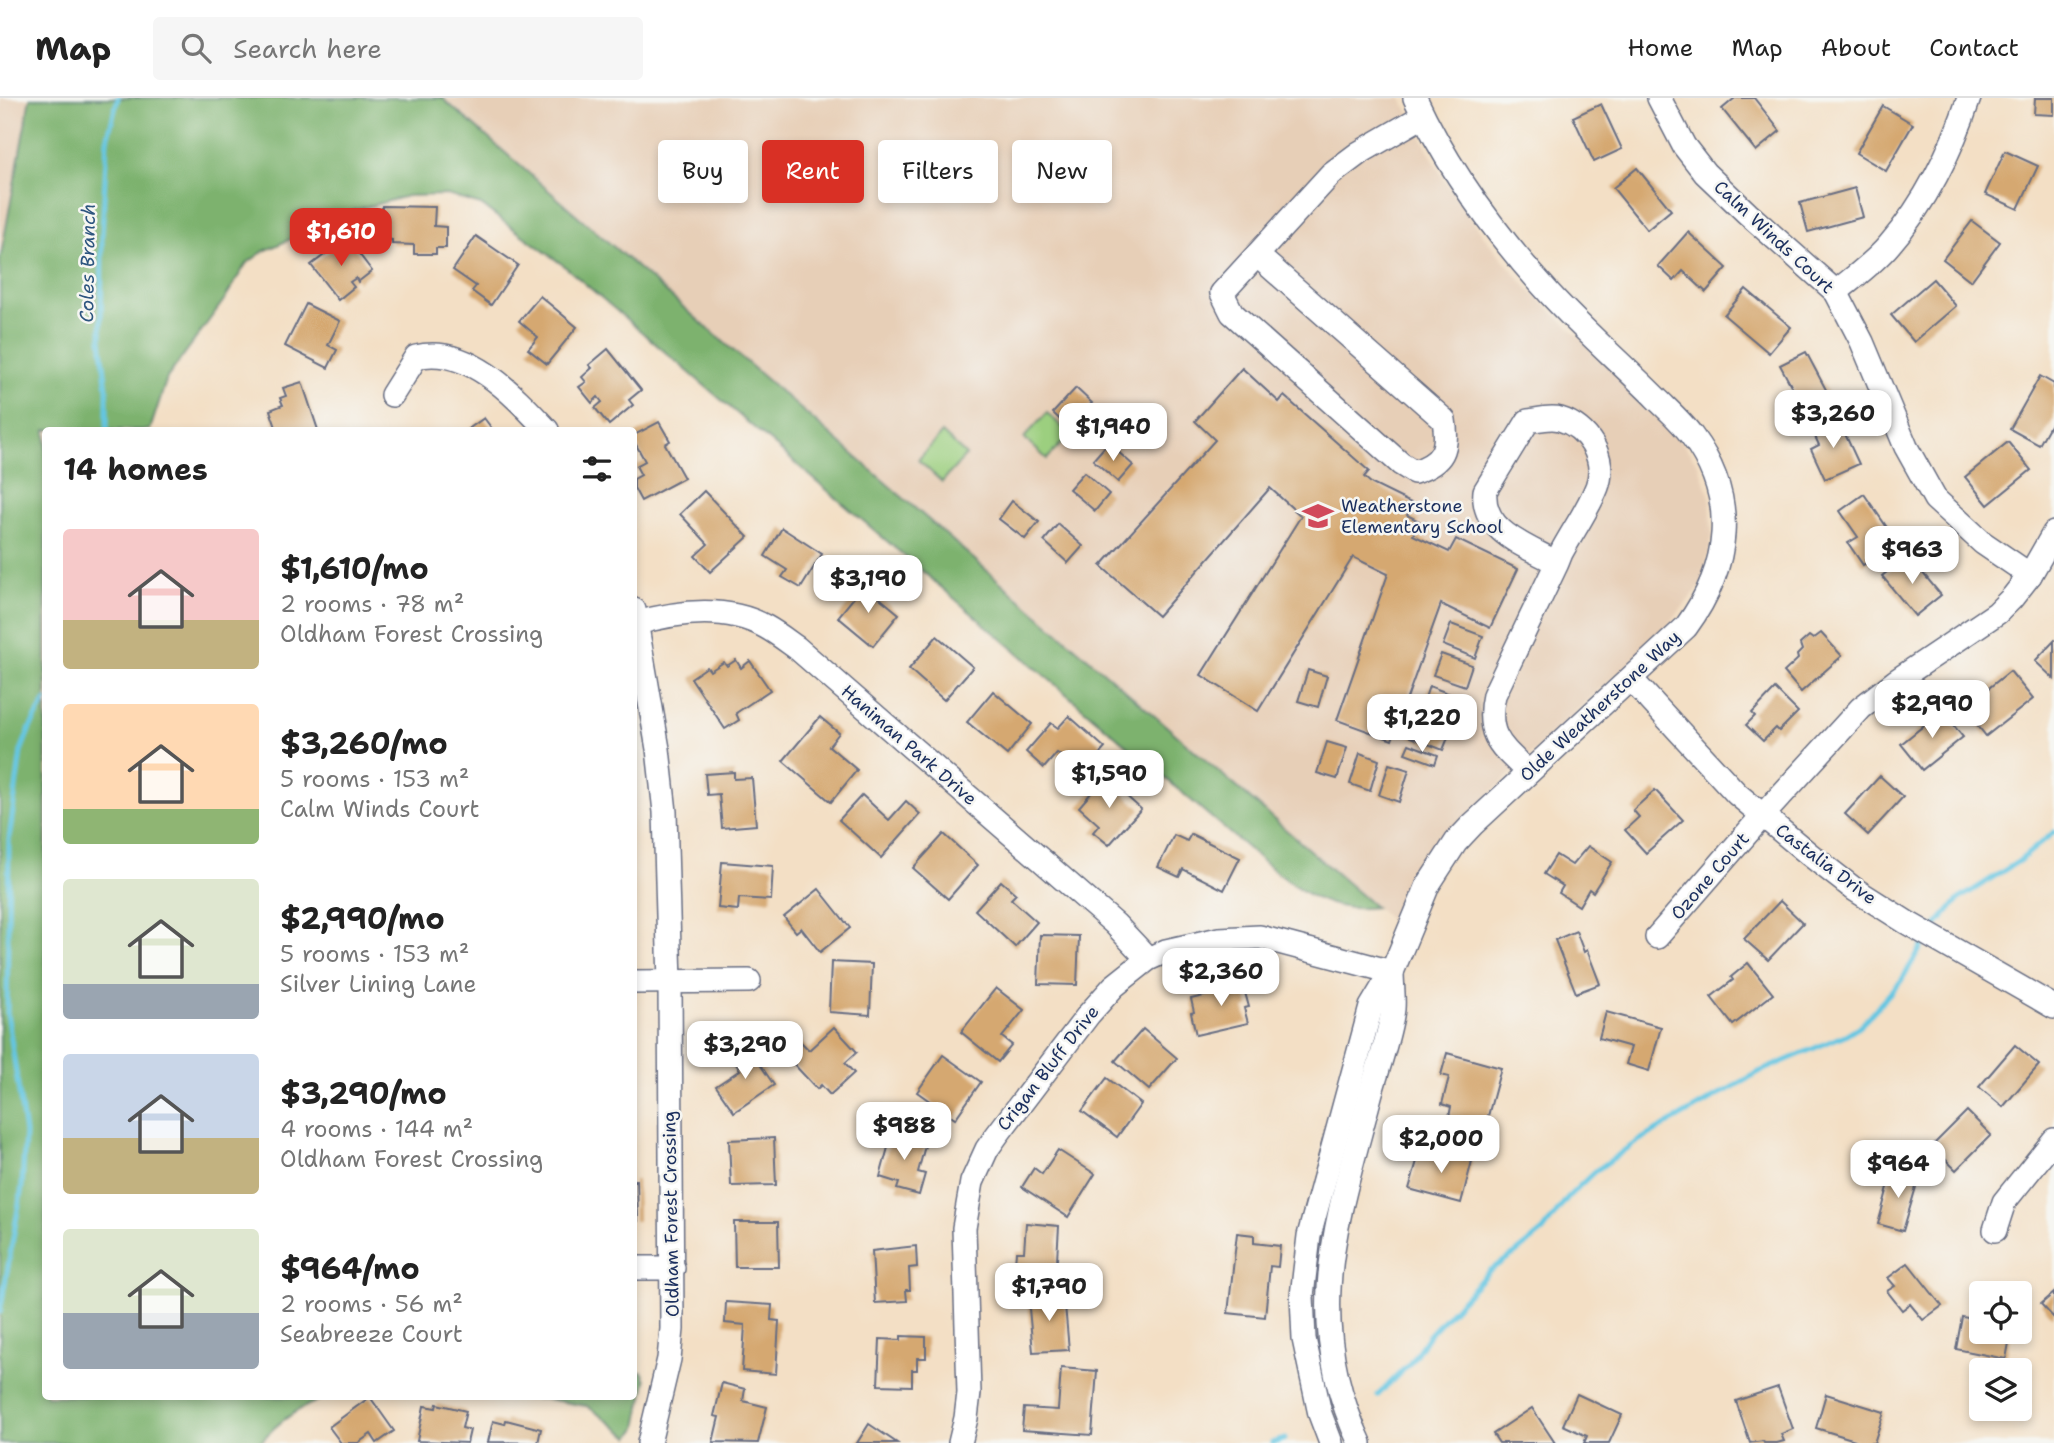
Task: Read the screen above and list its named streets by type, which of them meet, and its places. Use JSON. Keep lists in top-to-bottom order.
{
  "streets": {
    "street": [
      "Calm Winds Court",
      "Olde Weatherstone Way",
      "Haniman Park Drive",
      "Castalia Drive",
      "Ozone Court",
      "Crigan Bluff Drive",
      "Oldham Forest Crossing"
    ]
  },
  "crossings": [
    ["Calm Winds Court", "Ozone Court"],
    ["Olde Weatherstone Way", "Castalia Drive"],
    ["Olde Weatherstone Way", "Crigan Bluff Drive"],
    ["Haniman Park Drive", "Crigan Bluff Drive"],
    ["Castalia Drive", "Ozone Court"]
  ],
  "water": ["Coles Branch"],
  "places": {
    "school or university": ["Weatherstone Elementary School"]
  },
  "page": {
    "header": "Map",
    "search": "Search here",
    "nav": [
      "Home",
      "Map",
      "About",
      "Contact"
    ],
    "chip": [
      "Buy",
      "Rent",
      "Filters",
      "New"
    ],
    "price": [
      "$1,610",
      "$3,260",
      "$1,940",
      "$963",
      "$3,190",
      "$2,990",
      "$1,220",
      "$1,590",
      "$2,360",
      "$3,290",
      "$988",
      "$2,000",
      "$964",
      "$1,790"
    ],
    "heading": "14 homes",
    "list": [
      {
        "name": "$1,610/mo",
        "note": "2 rooms · 78 m² · Oldham Forest Crossing"
      },
      {
        "name": "$3,260/mo",
        "note": "5 rooms · 153 m² · Calm Winds Court"
      },
      {
        "name": "$2,990/mo",
        "note": "5 rooms · 153 m² · Silver Lining Lane"
      },
      {
        "name": "$3,290/mo",
        "note": "4 rooms · 144 m² · Oldham Forest Crossing"
      },
      {
        "name": "$964/mo",
        "note": "2 rooms · 56 m² · Seabreeze Court"
      }
    ]
  }
}
